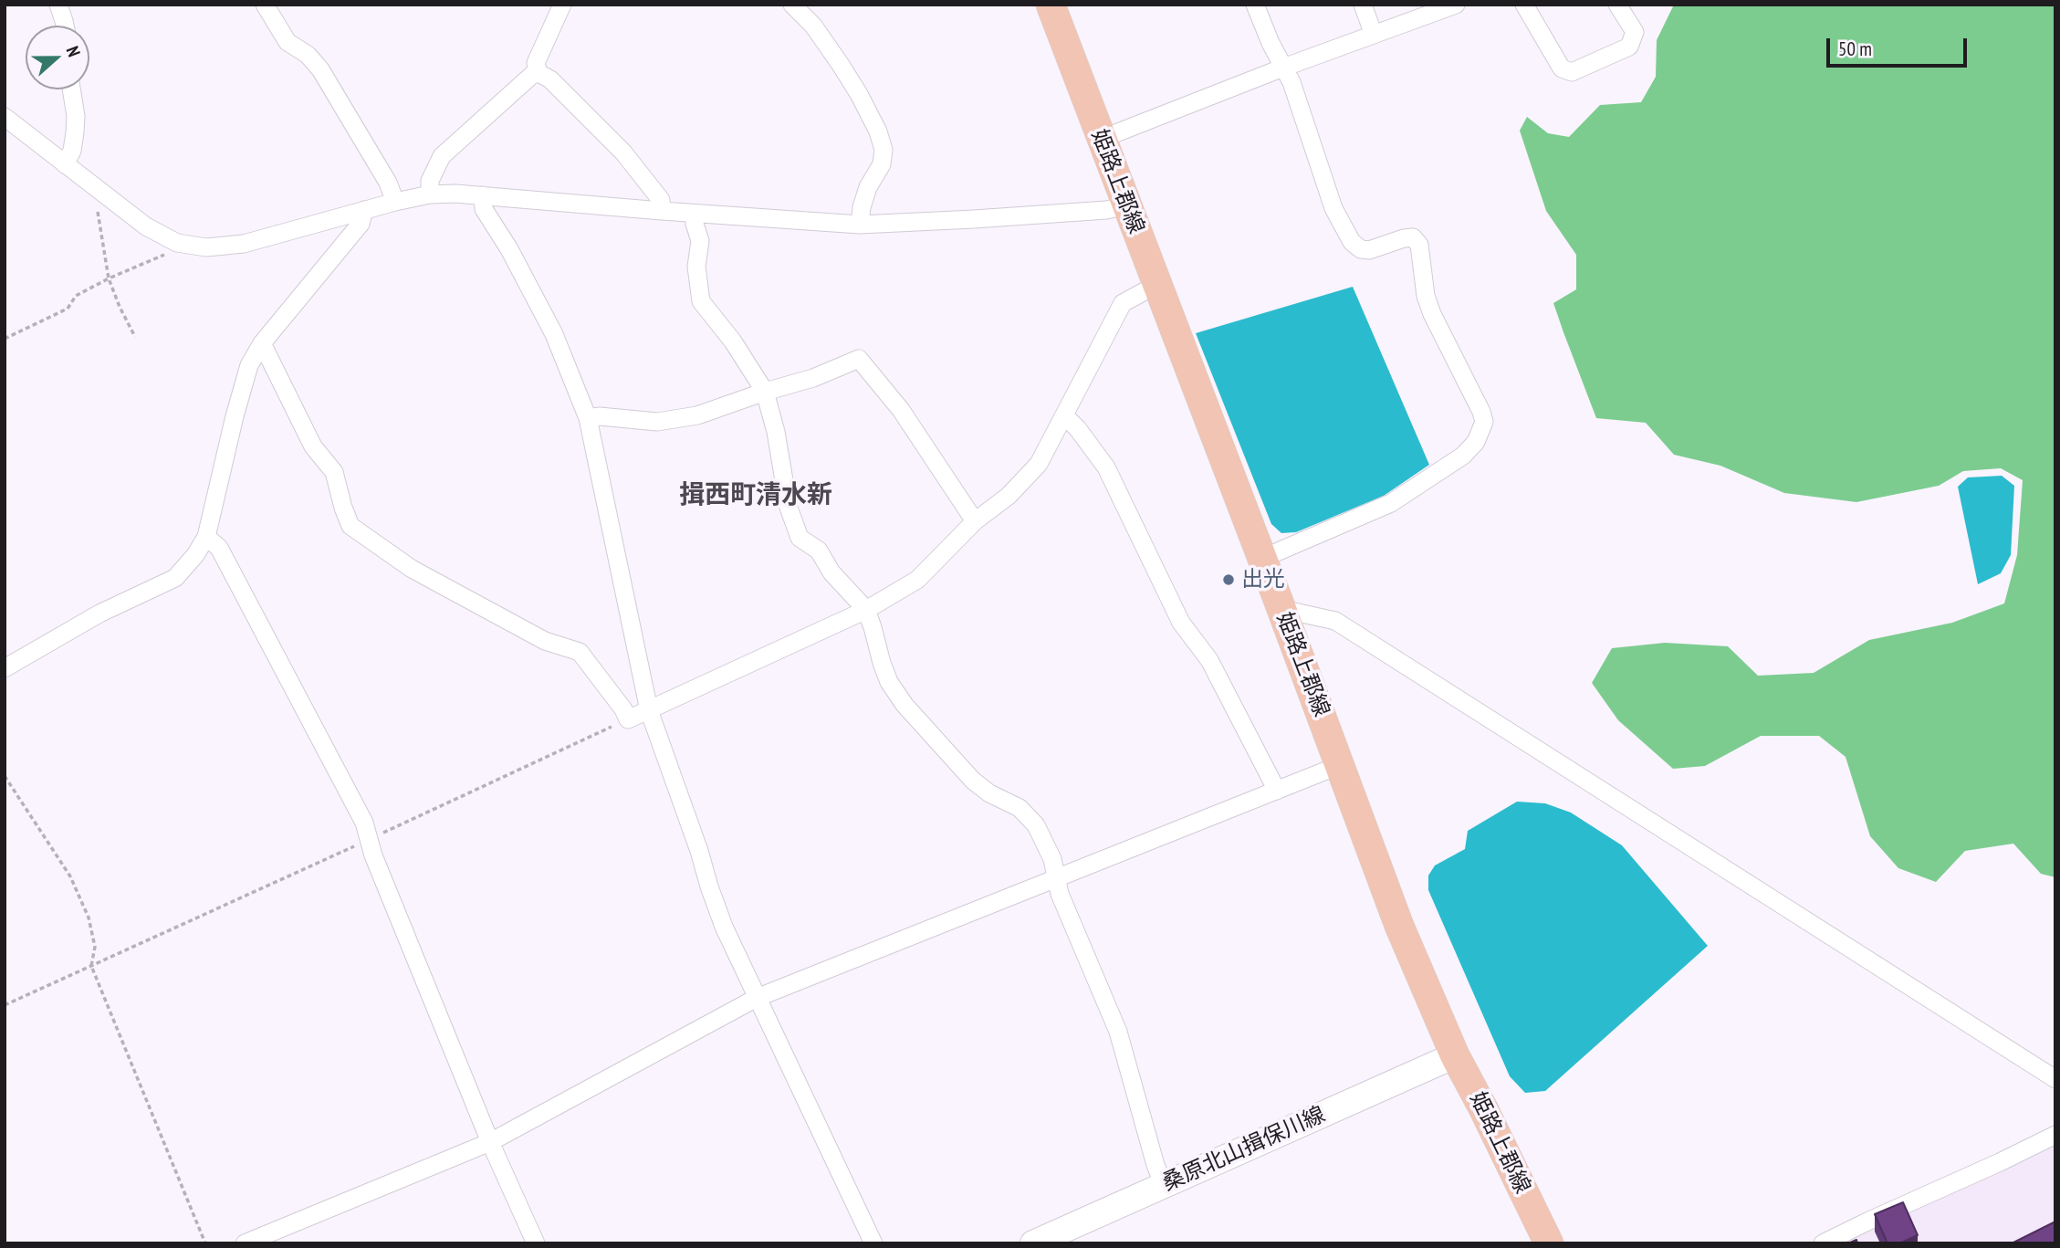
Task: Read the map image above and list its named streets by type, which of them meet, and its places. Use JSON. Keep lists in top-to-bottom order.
{
  "streets": {
    "main road": ["姫路上郡線", "桑原北山揖保川線"]
  },
  "crossings": [
    ["姫路上郡線", "桑原北山揖保川線"]
  ],
  "districts": ["揖西町清水新"],
  "places": ["出光"],
  "scale_bar": "50 m",
  "north": "right"
}
